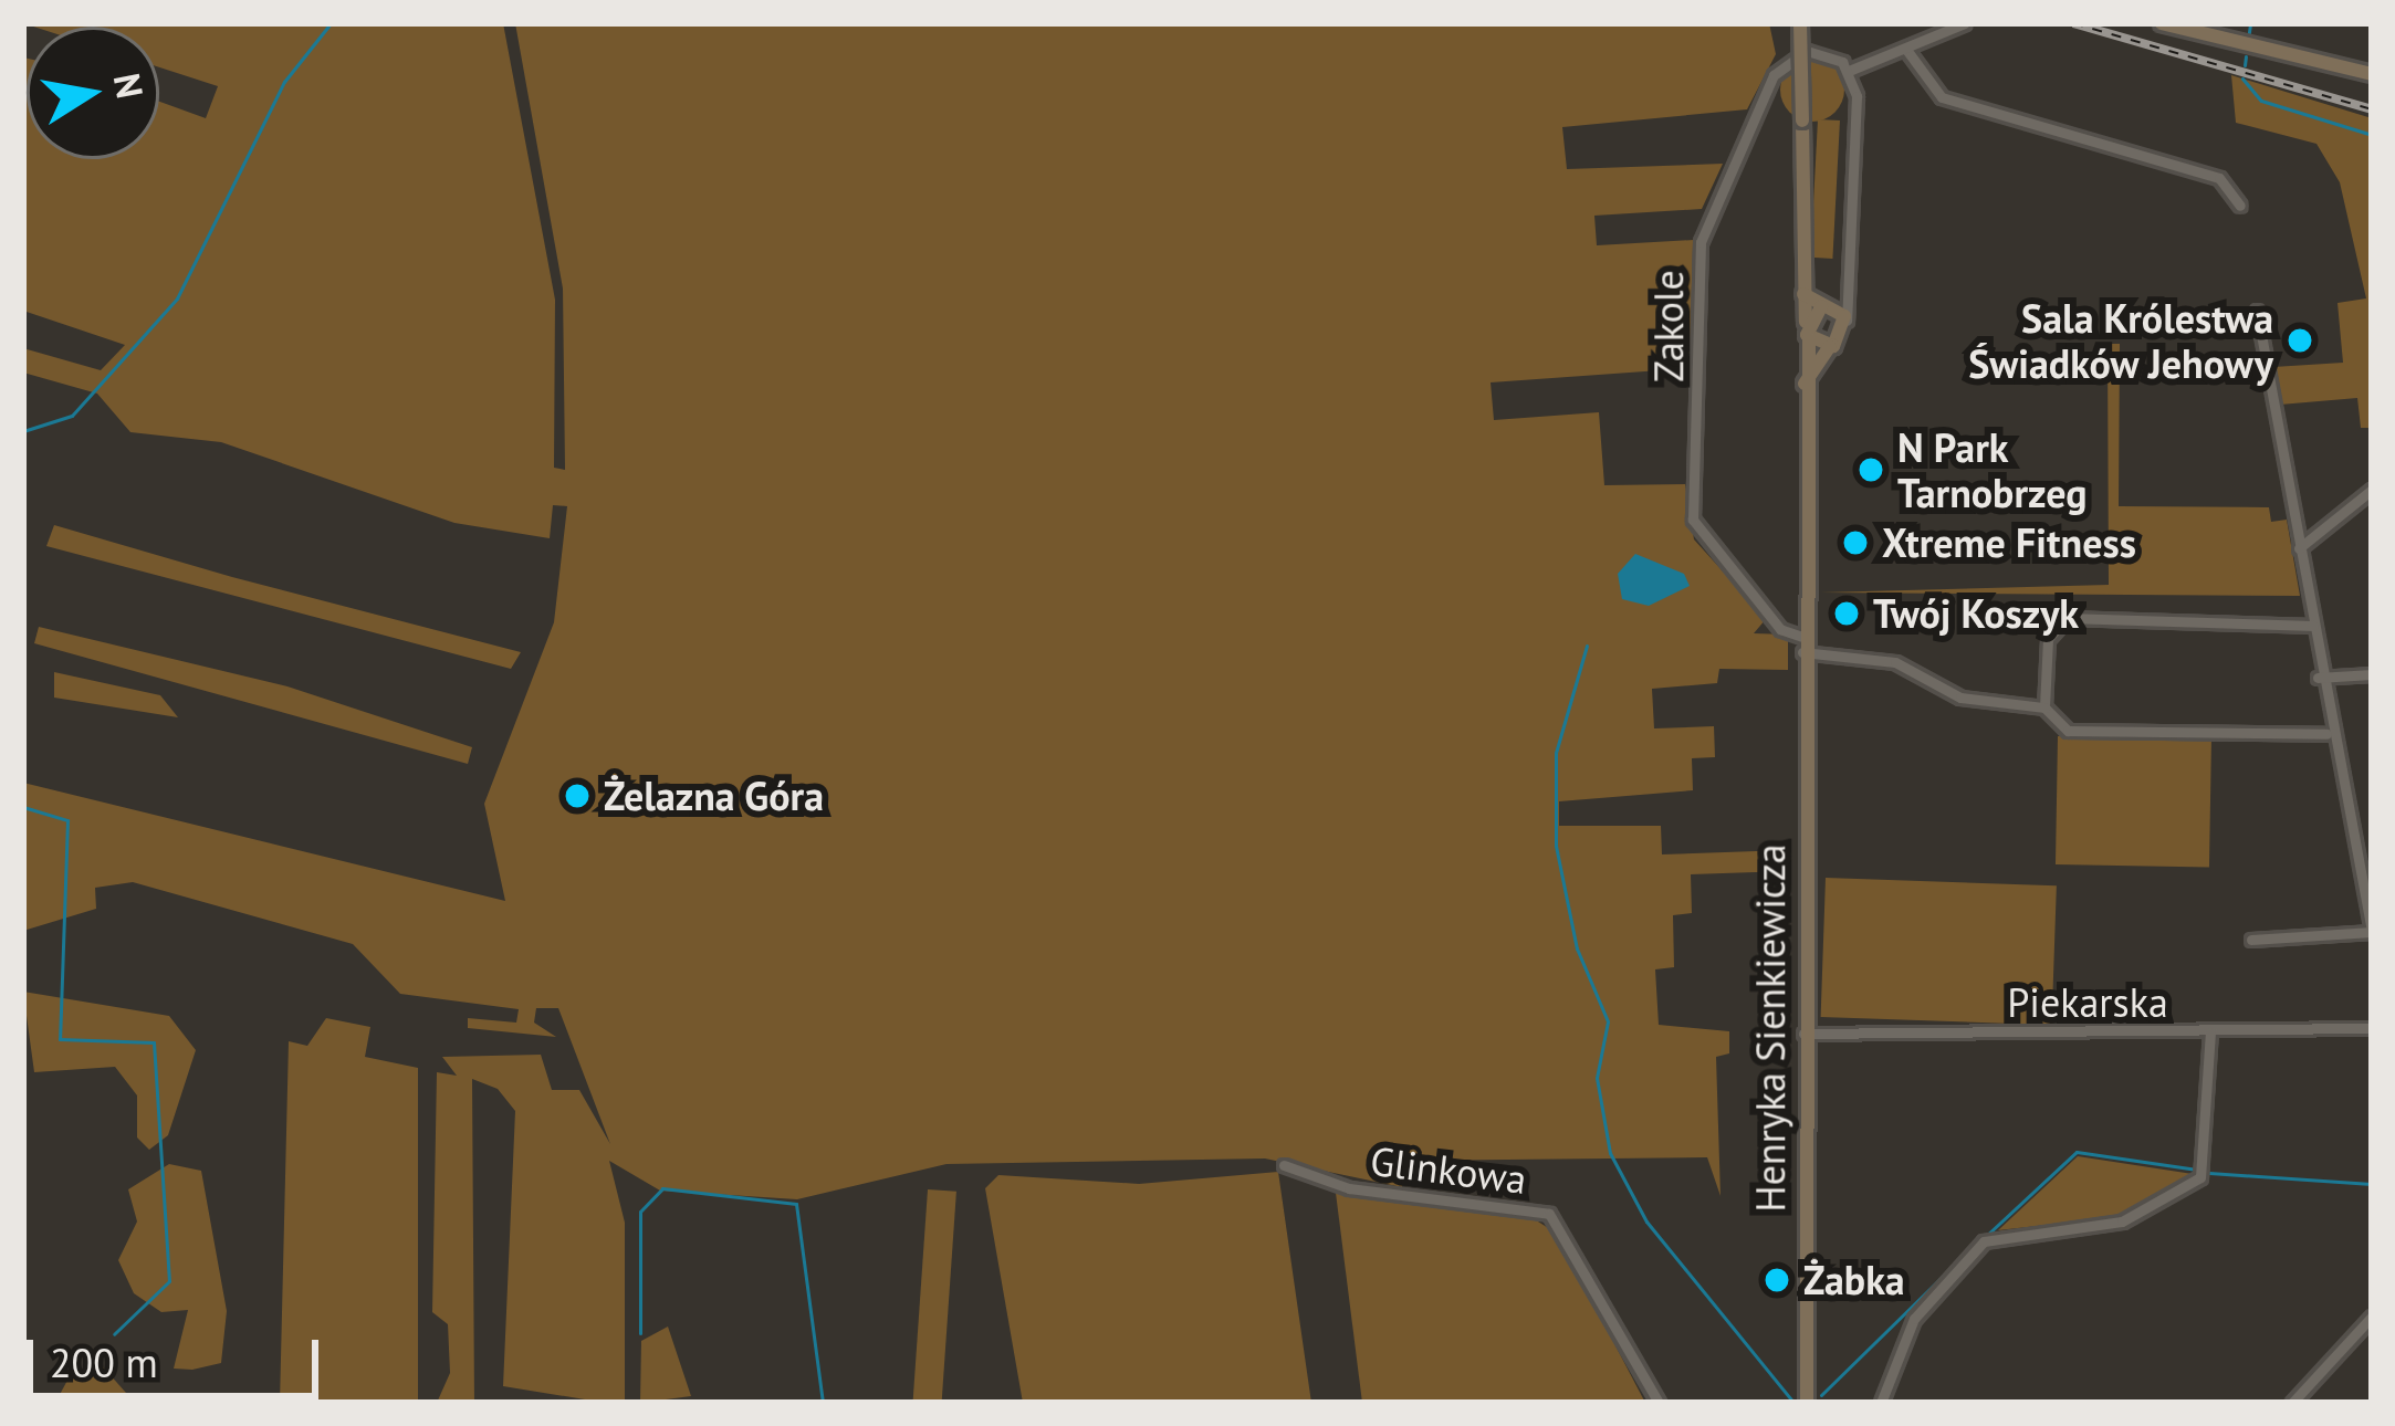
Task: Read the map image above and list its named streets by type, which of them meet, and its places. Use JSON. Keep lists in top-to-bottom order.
{
  "streets": {
    "main road": ["Henryka Sienkiewicza"],
    "street": ["Zakole", "Piekarska", "Glinkowa"]
  },
  "crossings": [
    ["Zakole", "Henryka Sienkiewicza"],
    ["Piekarska", "Henryka Sienkiewicza"]
  ],
  "places": [
    "Sala Królestwa Świadków Jehowy",
    "N Park Tarnobrzeg",
    "Xtreme Fitness",
    "Twój Koszyk",
    "Żelazna Góra",
    "Żabka"
  ],
  "scale_bar": "200 m",
  "north": "right"
}
